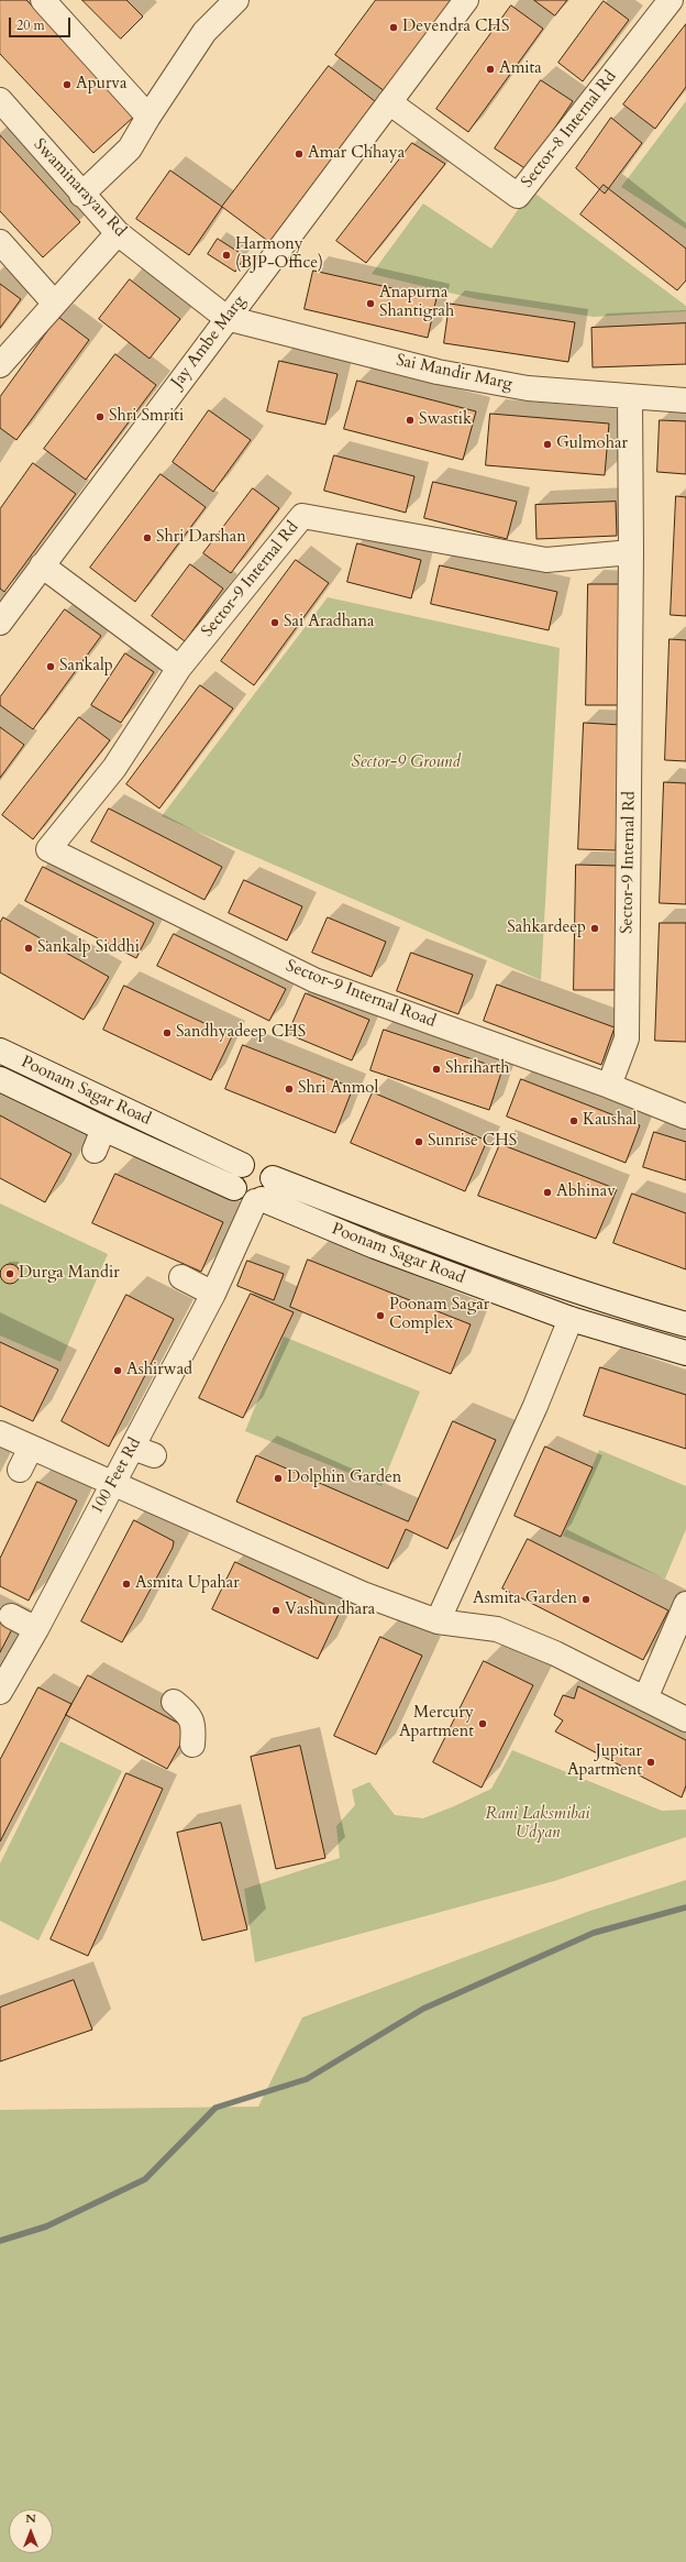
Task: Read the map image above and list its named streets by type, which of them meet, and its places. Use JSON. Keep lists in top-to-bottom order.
{
  "streets": {
    "street": [
      "Sector-8 Internal Rd",
      "Swaminarayan Rd",
      "Jay Ambe Marg",
      "Sai Mandir Marg",
      "Sector-9 Internal Rd",
      "Sector-9 Internal Road",
      "Poonam Sagar Road",
      "100 Feet Rd"
    ]
  },
  "crossings": [
    ["Sector-8 Internal Rd", "Jay Ambe Marg"],
    ["Swaminarayan Rd", "Jay Ambe Marg"],
    ["Swaminarayan Rd", "Sai Mandir Marg"],
    ["Jay Ambe Marg", "Sai Mandir Marg"],
    ["Sai Mandir Marg", "Sector-9 Internal Rd"],
    ["Sector-9 Internal Rd", "Sector-9 Internal Road"],
    ["Poonam Sagar Road", "100 Feet Rd"]
  ],
  "parks": ["Sector-9 Ground", "Rani Laksmibai Udyan"],
  "places": [
    "Devendra CHS",
    "Amita",
    "Apurva",
    "Amar Chhaya",
    "Harmony (BJP-Office)",
    "Anapurna Shantigrah",
    "Shri Smriti",
    "Swastik",
    "Gulmohar",
    "Shri Darshan",
    "Sai Aradhana",
    "Sankalp",
    "Sahkardeep",
    "Sankalp Siddhi",
    "Sandhyadeep CHS",
    "Shriharth",
    "Shri Anmol",
    "Kaushal",
    "Sunrise CHS",
    "Abhinav",
    "Durga Mandir",
    "Poonam Sagar Complex",
    "Ashirwad",
    "Dolphin Garden",
    "Asmita Upahar",
    "Asmita Garden",
    "Vashundhara",
    "Mercury Apartment",
    "Jupitar Apartment"
  ],
  "scale_bar": "20 m",
  "north": "top"
}
